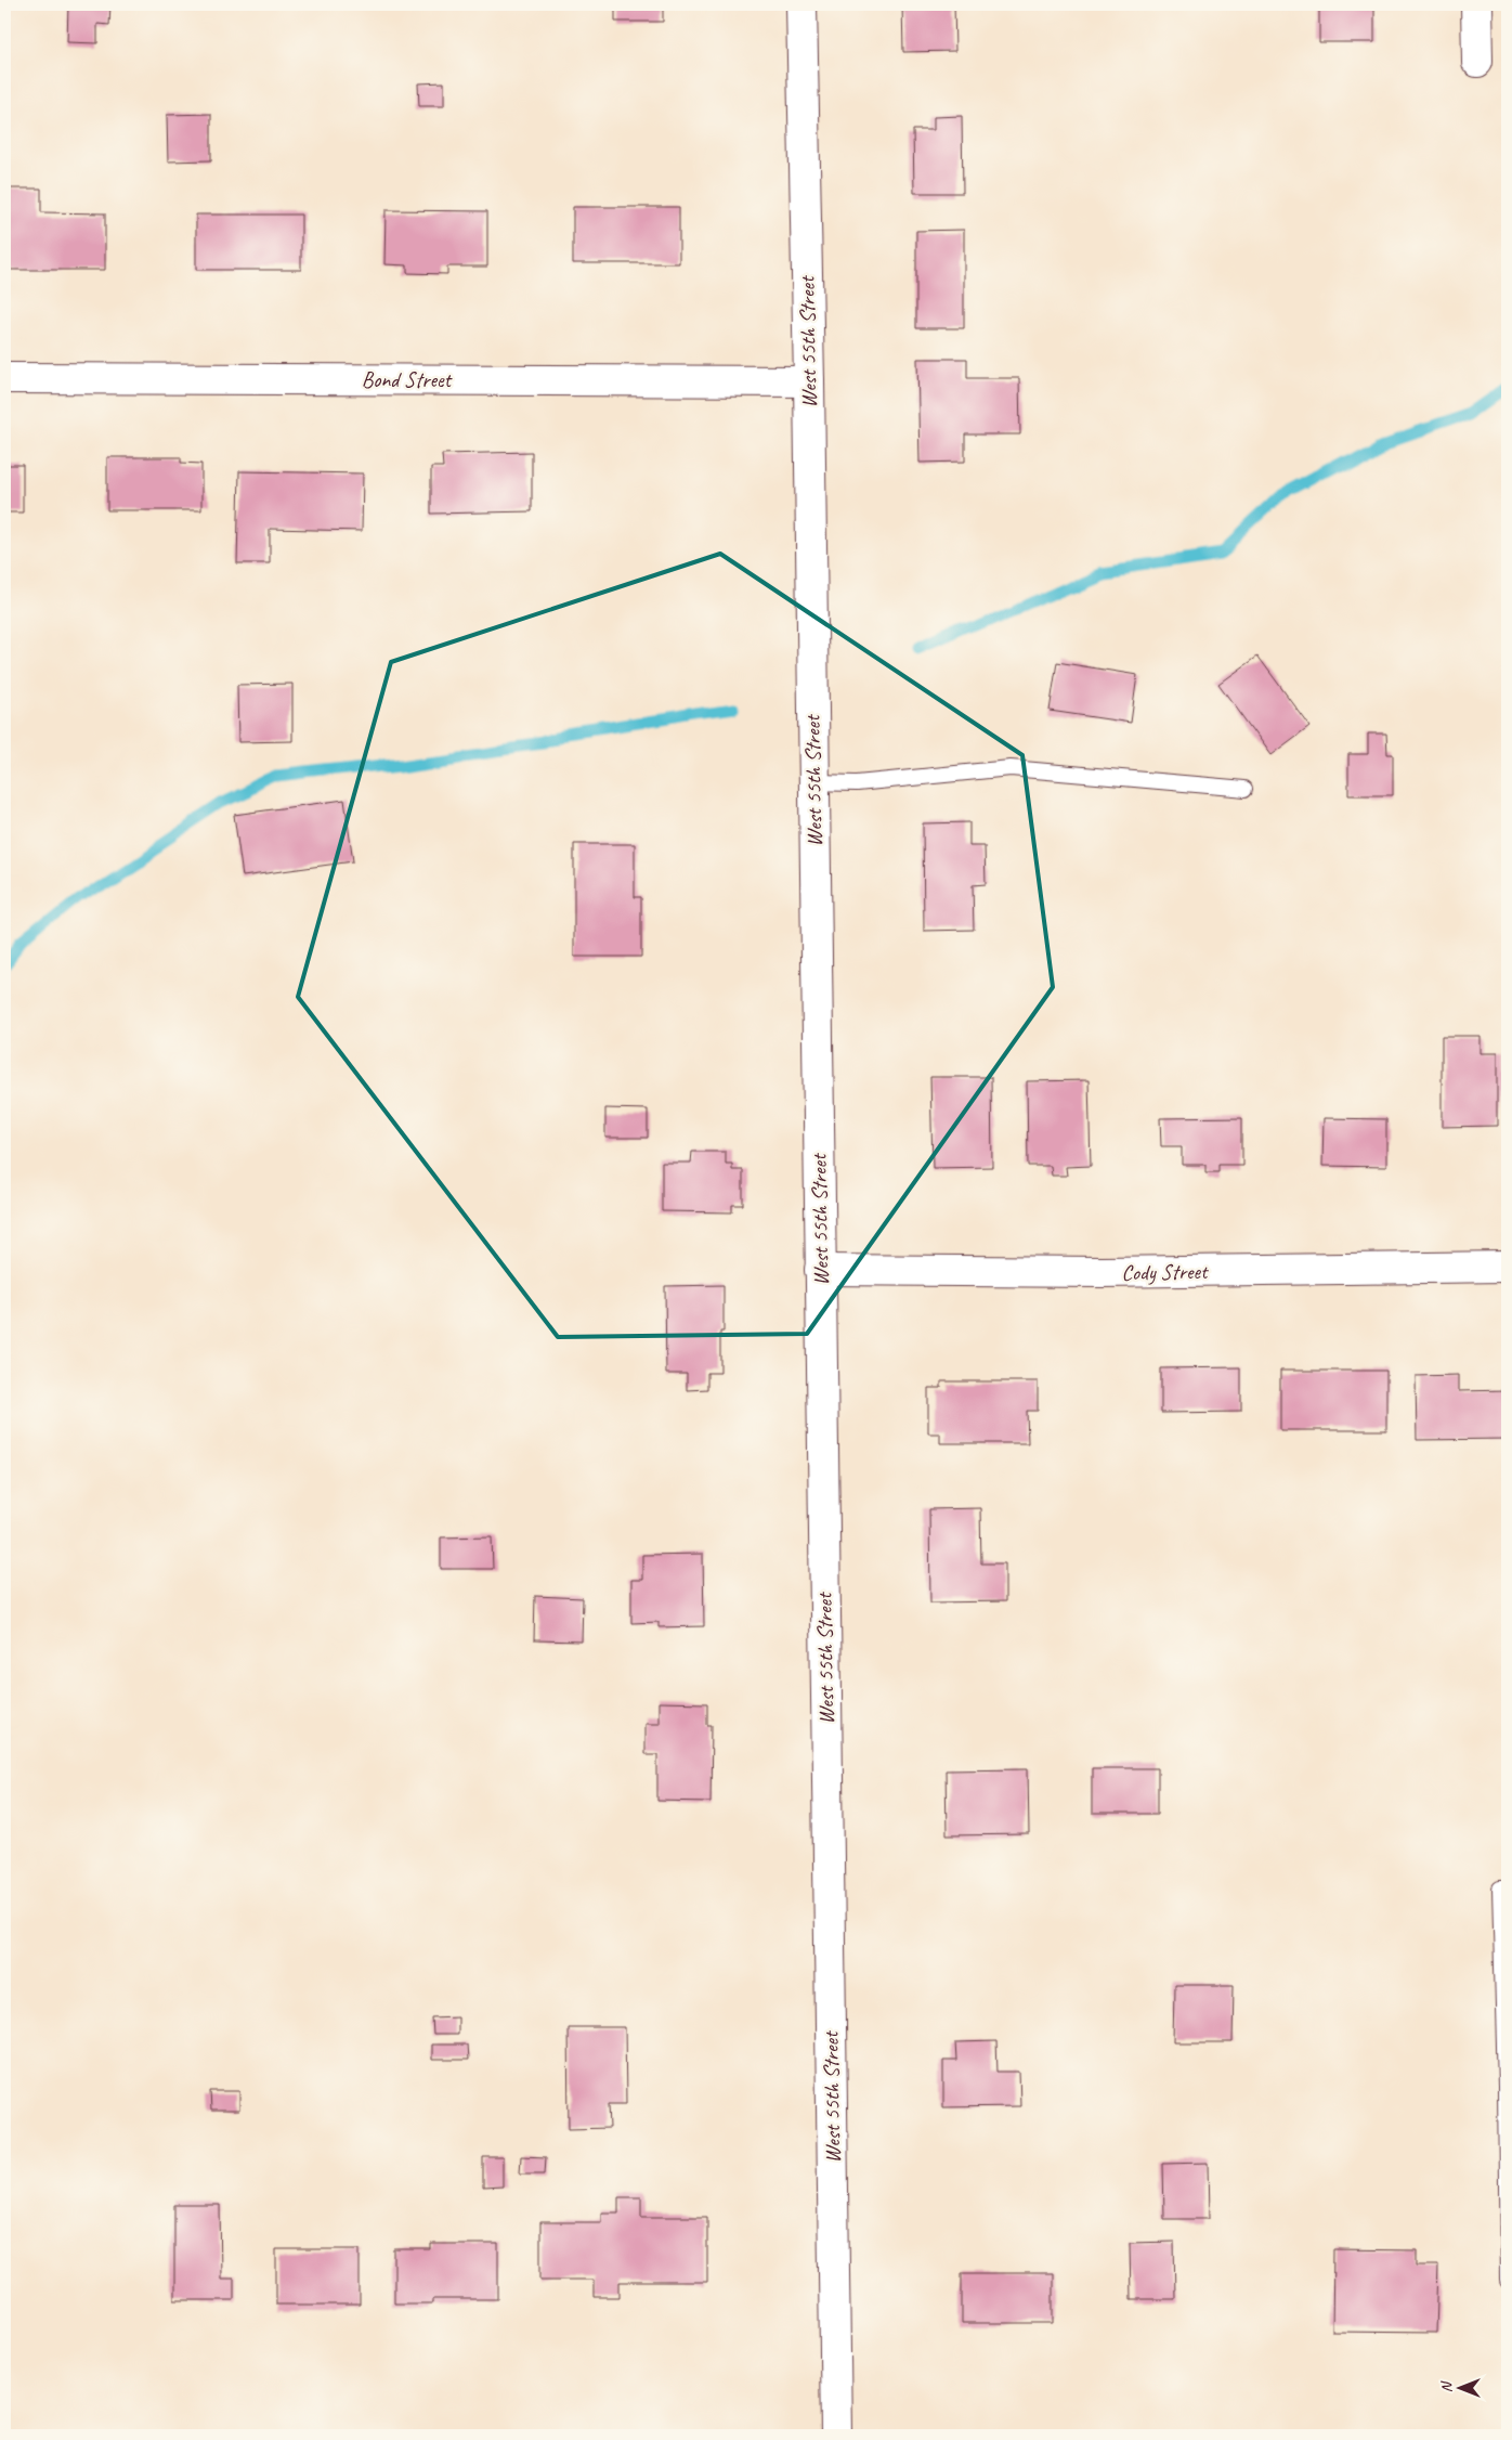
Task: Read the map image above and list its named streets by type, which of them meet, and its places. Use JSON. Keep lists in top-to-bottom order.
{
  "streets": {
    "street": ["West 55th Street", "Bond Street", "Cody Street"]
  },
  "crossings": [
    ["West 55th Street", "Bond Street"],
    ["West 55th Street", "Cody Street"]
  ],
  "north": "left"
}
